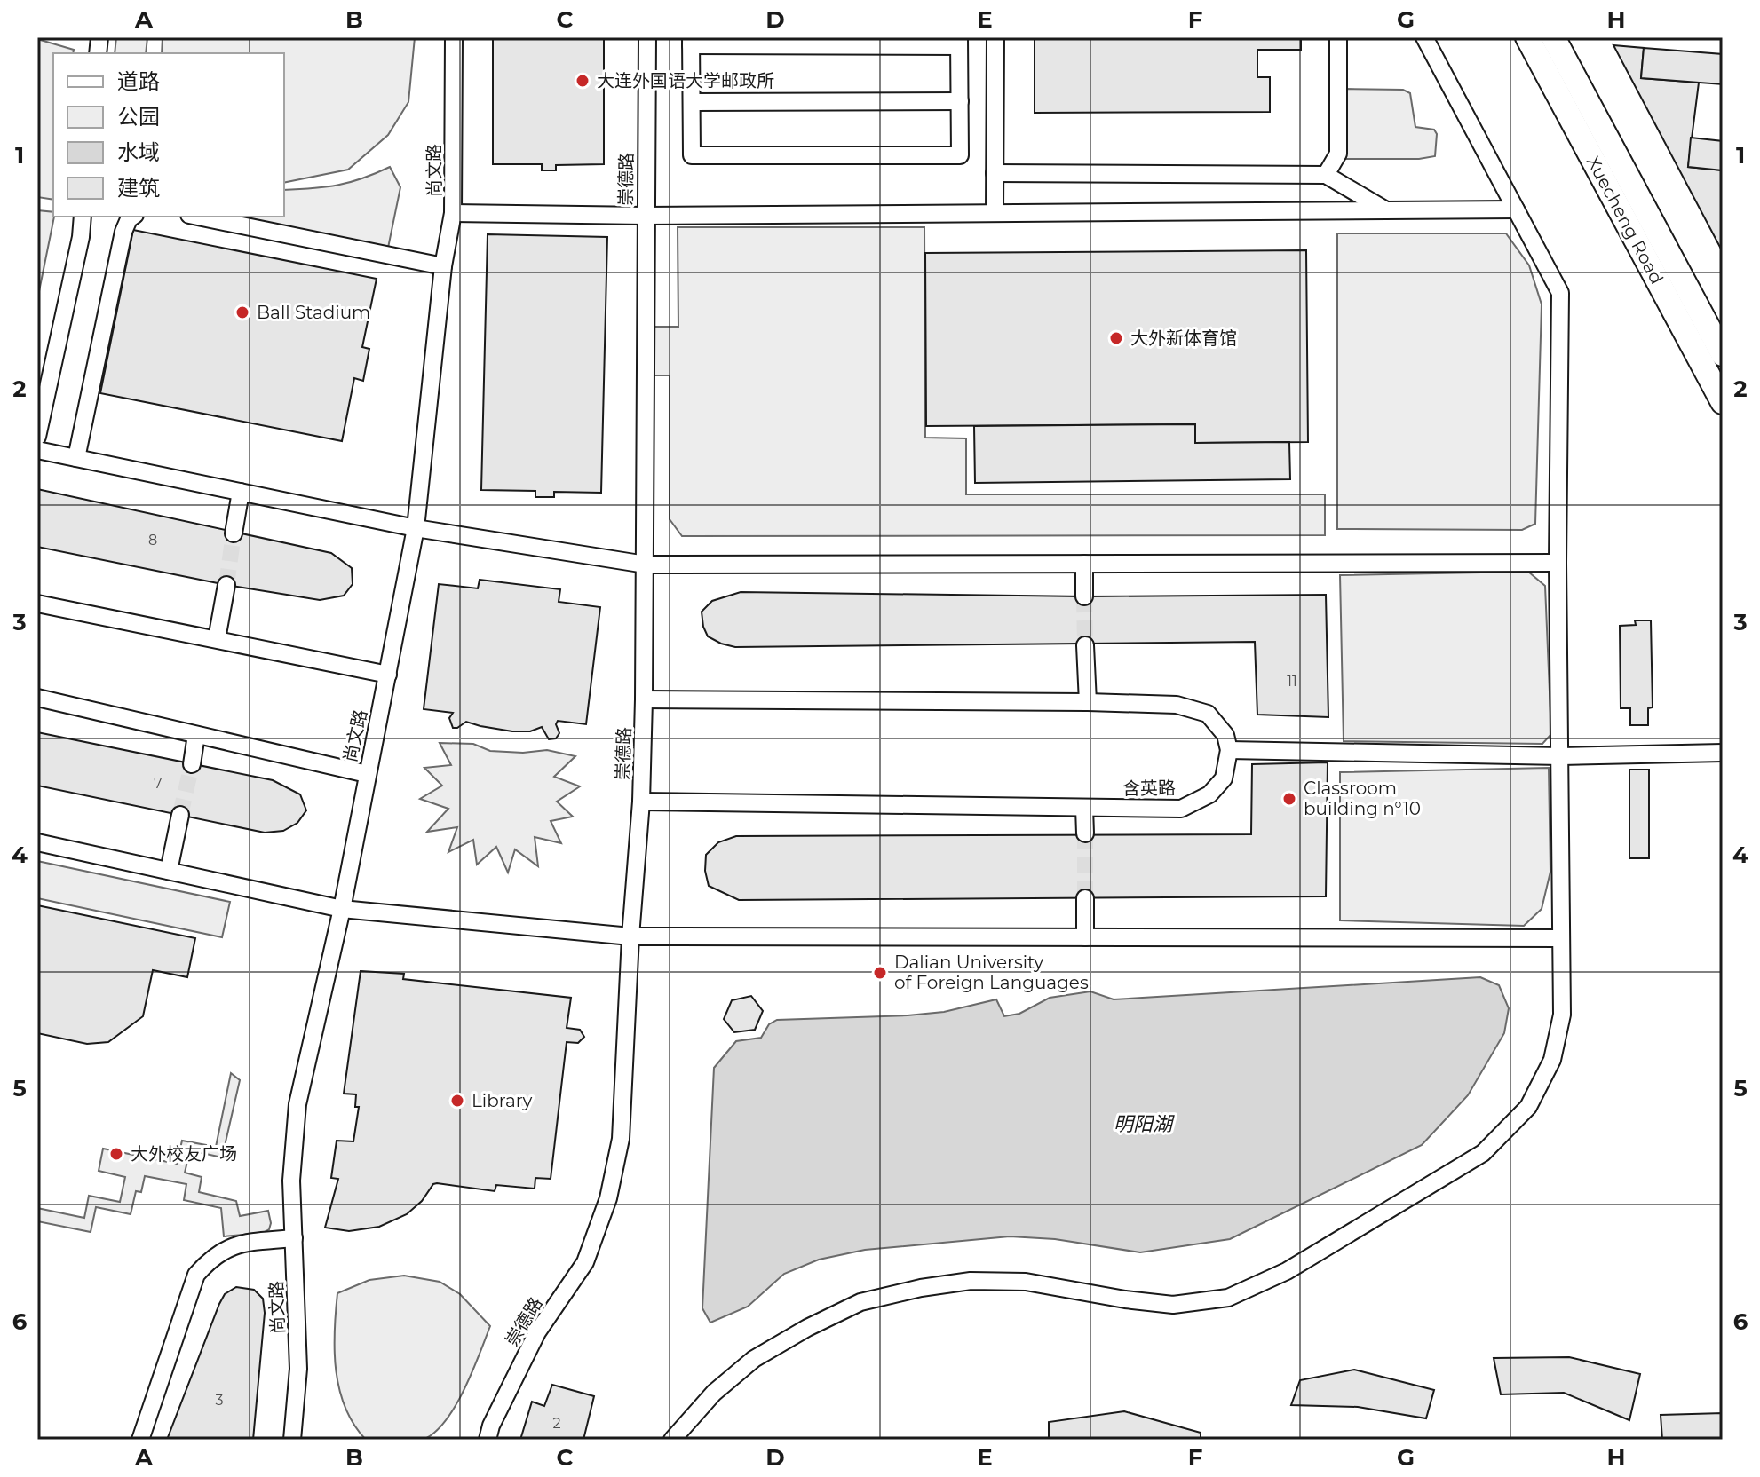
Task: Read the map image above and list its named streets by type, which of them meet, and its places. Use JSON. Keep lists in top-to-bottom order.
{
  "streets": {
    "main road": ["Xuecheng Road"],
    "street": ["尚文路", "崇德路", "含英路"]
  },
  "crossings": [
    ["崇德路", "含英路"]
  ],
  "water": ["明阳湖"],
  "places": [
    "大连外国语大学邮政所",
    "Ball Stadium",
    "大外新体育馆",
    "Classroom building n°10",
    "Dalian University of Foreign Languages",
    "Library",
    "大外校友广场"
  ],
  "house_numbers": [
    "8",
    "11",
    "7",
    "3",
    "2"
  ],
  "legend": [
    "道路",
    "公园",
    "水域",
    "建筑"
  ],
  "grid": {
    "columns": [
      "A",
      "B",
      "C",
      "D",
      "E",
      "F",
      "G",
      "H"
    ],
    "rows": [
      "1",
      "2",
      "3",
      "4",
      "5",
      "6"
    ]
  }
}
